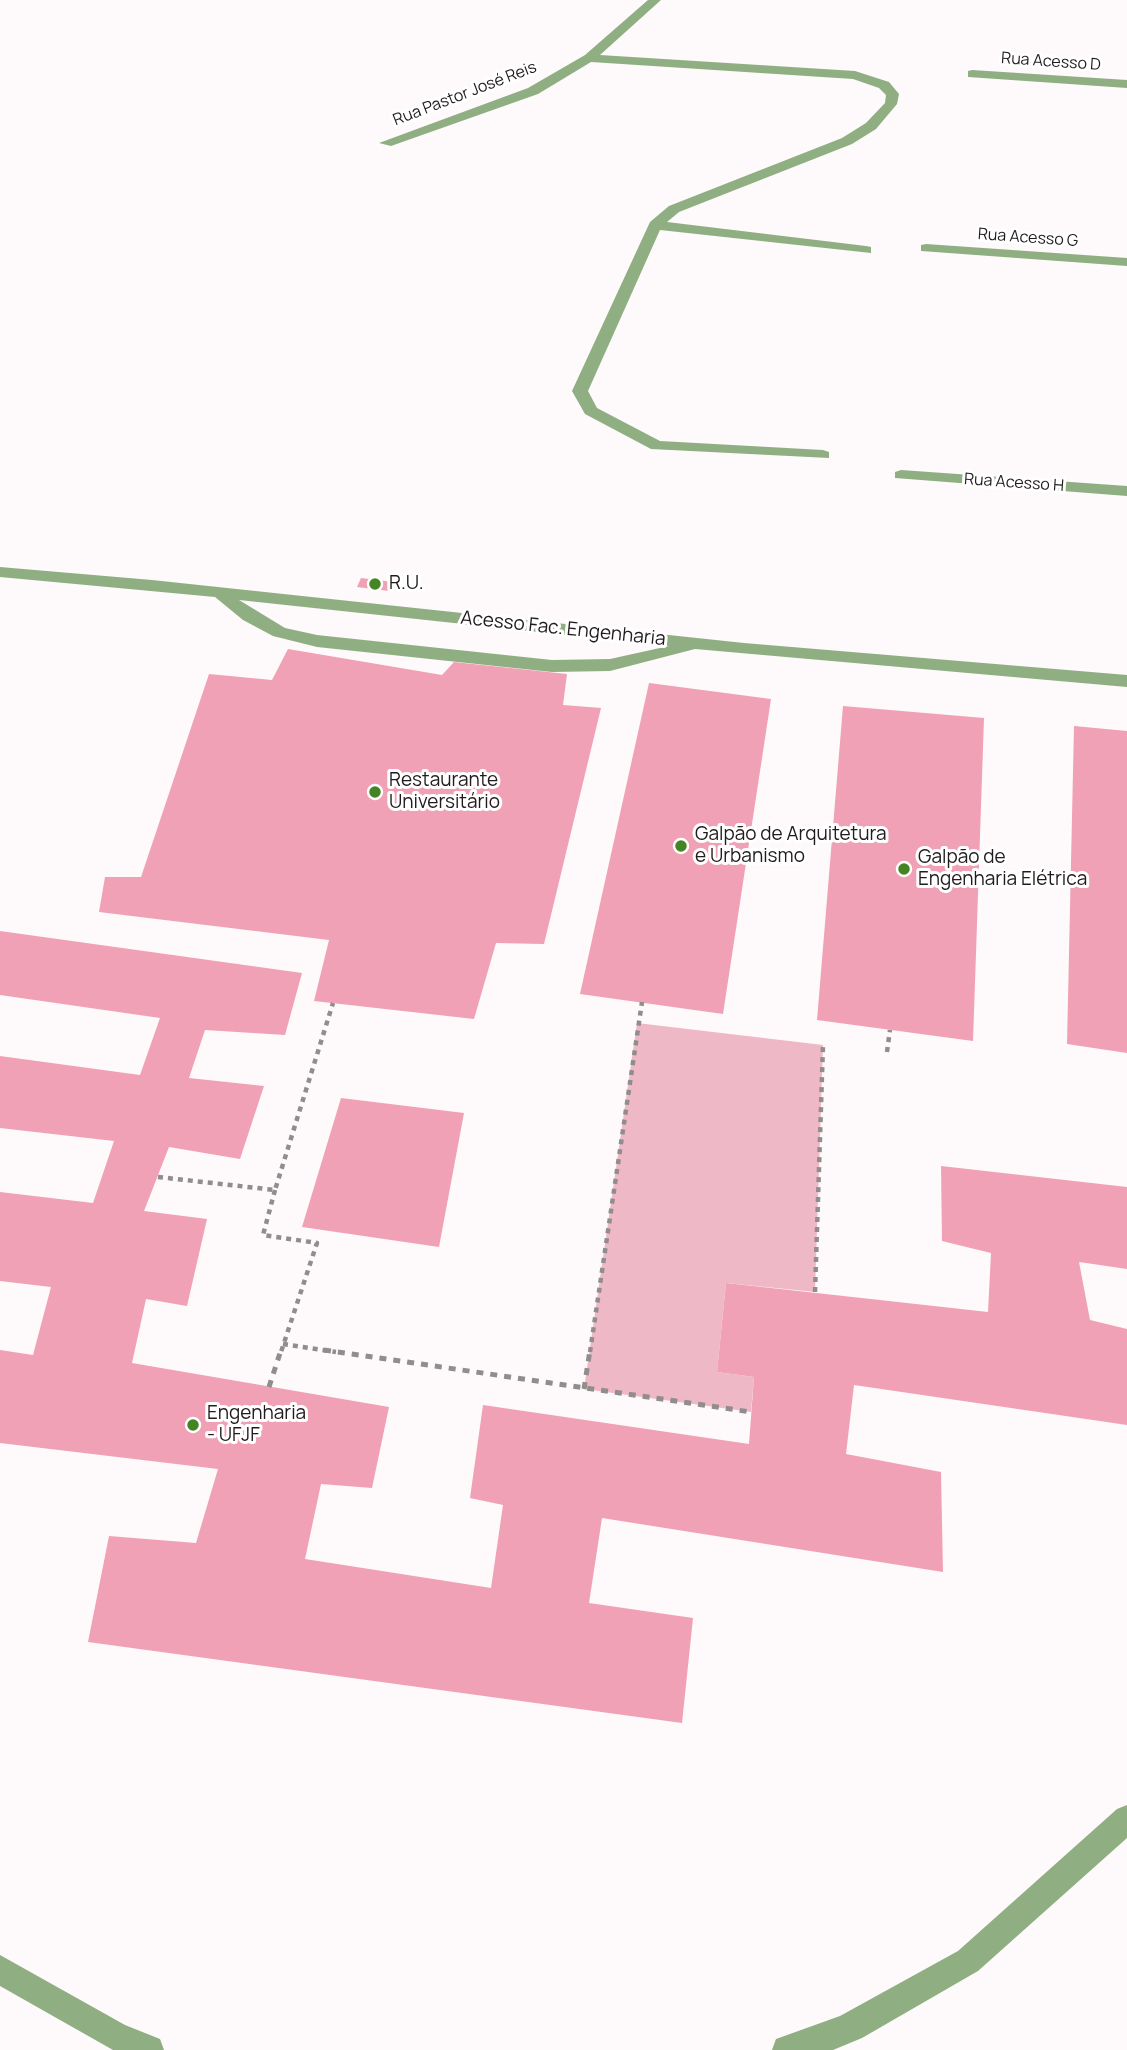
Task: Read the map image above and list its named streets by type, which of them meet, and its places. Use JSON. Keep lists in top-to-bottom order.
{
  "streets": {
    "street": [
      "Rua Acesso D",
      "Rua Pastor José Reis",
      "Rua Acesso G",
      "Rua Acesso H",
      "Acesso Fac. Engenharia"
    ]
  },
  "places": [
    "R.U.",
    "Restaurante Universitário",
    "Galpão de Arquitetura e Urbanismo",
    "Galpão de Engenharia Elétrica",
    "Engenharia - UFJF"
  ]
}
